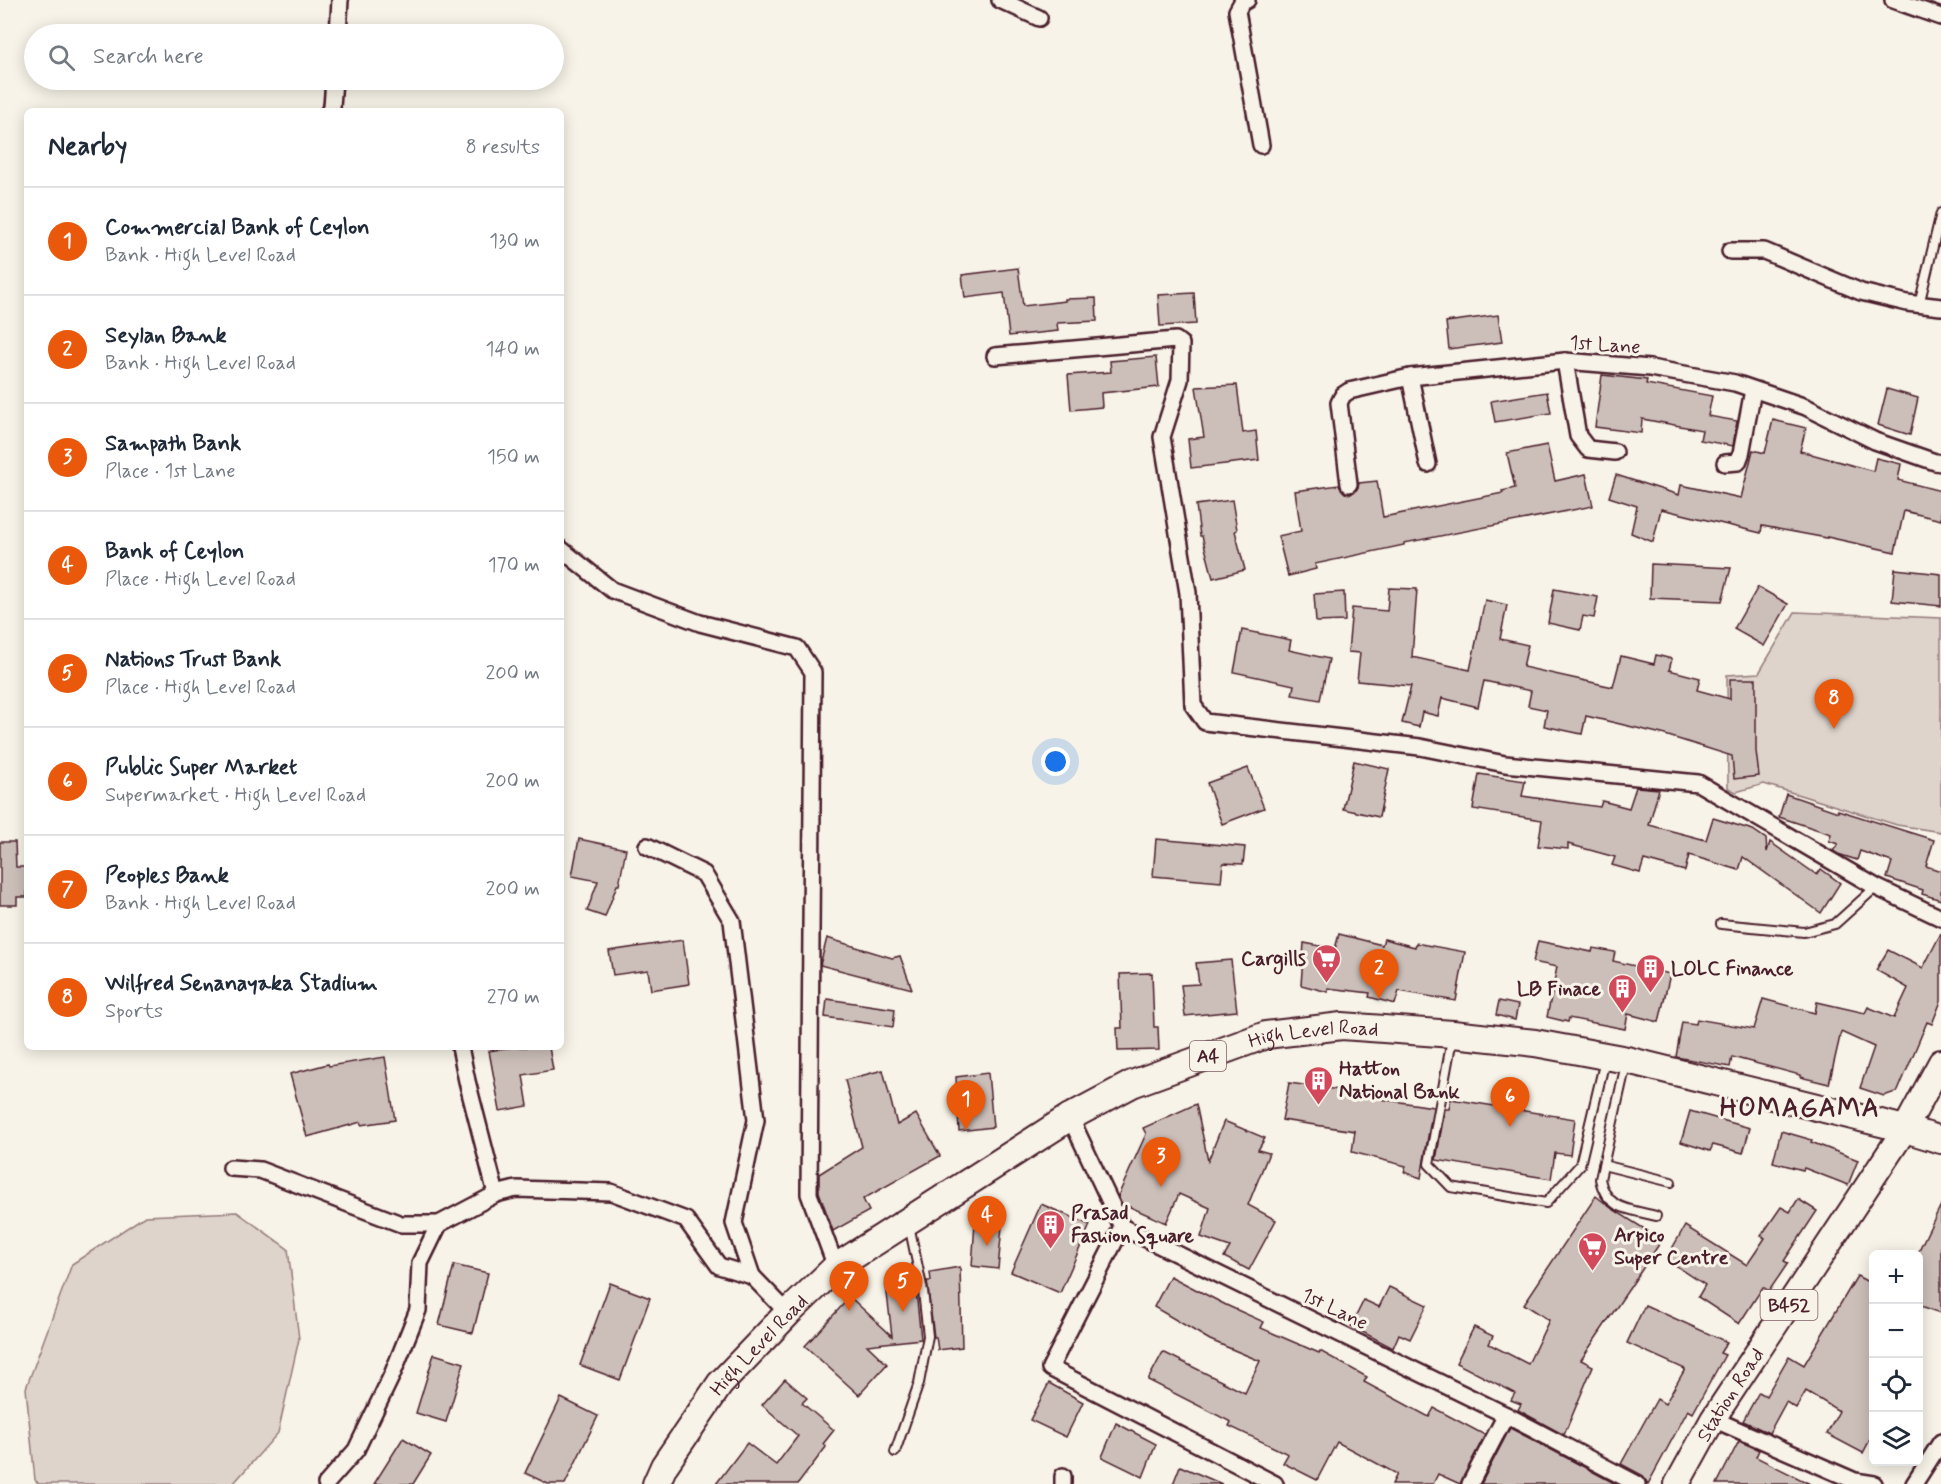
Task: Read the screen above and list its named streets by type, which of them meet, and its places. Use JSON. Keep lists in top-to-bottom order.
{
  "streets": {
    "highway": ["High Level Road", "A4"],
    "main road": ["B452", "Station Road"],
    "street": ["1st Lane"]
  },
  "crossings": [
    ["High Level Road", "B452"],
    ["High Level Road", "Station Road"],
    ["B452", "Station Road"]
  ],
  "districts": ["HOMAGAMA"],
  "places": {
    "supermarket": ["Cargills", "Arpico Super Centre"],
    "building": [
      "LOLC Finance",
      "LB Finace",
      "Hatton National Bank",
      "Prasad Fashion Square"
    ]
  },
  "page": {
    "search": "Search here",
    "heading": ["Nearby", "8 results"],
    "list": [
      {
        "mark": "1",
        "name": "Commercial Bank of Ceylon",
        "note": "Bank · High Level Road",
        "value": "130 m"
      },
      {
        "mark": "2",
        "name": "Seylan Bank",
        "note": "Bank · High Level Road",
        "value": "140 m"
      },
      {
        "mark": "3",
        "name": "Sampath Bank",
        "note": "Place · 1st Lane",
        "value": "150 m"
      },
      {
        "mark": "4",
        "name": "Bank of Ceylon",
        "note": "Place · High Level Road",
        "value": "170 m"
      },
      {
        "mark": "5",
        "name": "Nations Trust Bank",
        "note": "Place · High Level Road",
        "value": "200 m"
      },
      {
        "mark": "6",
        "name": "Public Super Market",
        "note": "Supermarket · High Level Road",
        "value": "200 m"
      },
      {
        "mark": "7",
        "name": "Peoples Bank",
        "note": "Bank · High Level Road",
        "value": "200 m"
      },
      {
        "mark": "8",
        "name": "Wilfred Senanayaka Stadium",
        "note": "Sports",
        "value": "270 m"
      }
    ],
    "pins": [
      "8",
      "2",
      "6",
      "1",
      "3",
      "4",
      "7",
      "5"
    ],
    "map_buttons": ["+", "−"]
  }
}
